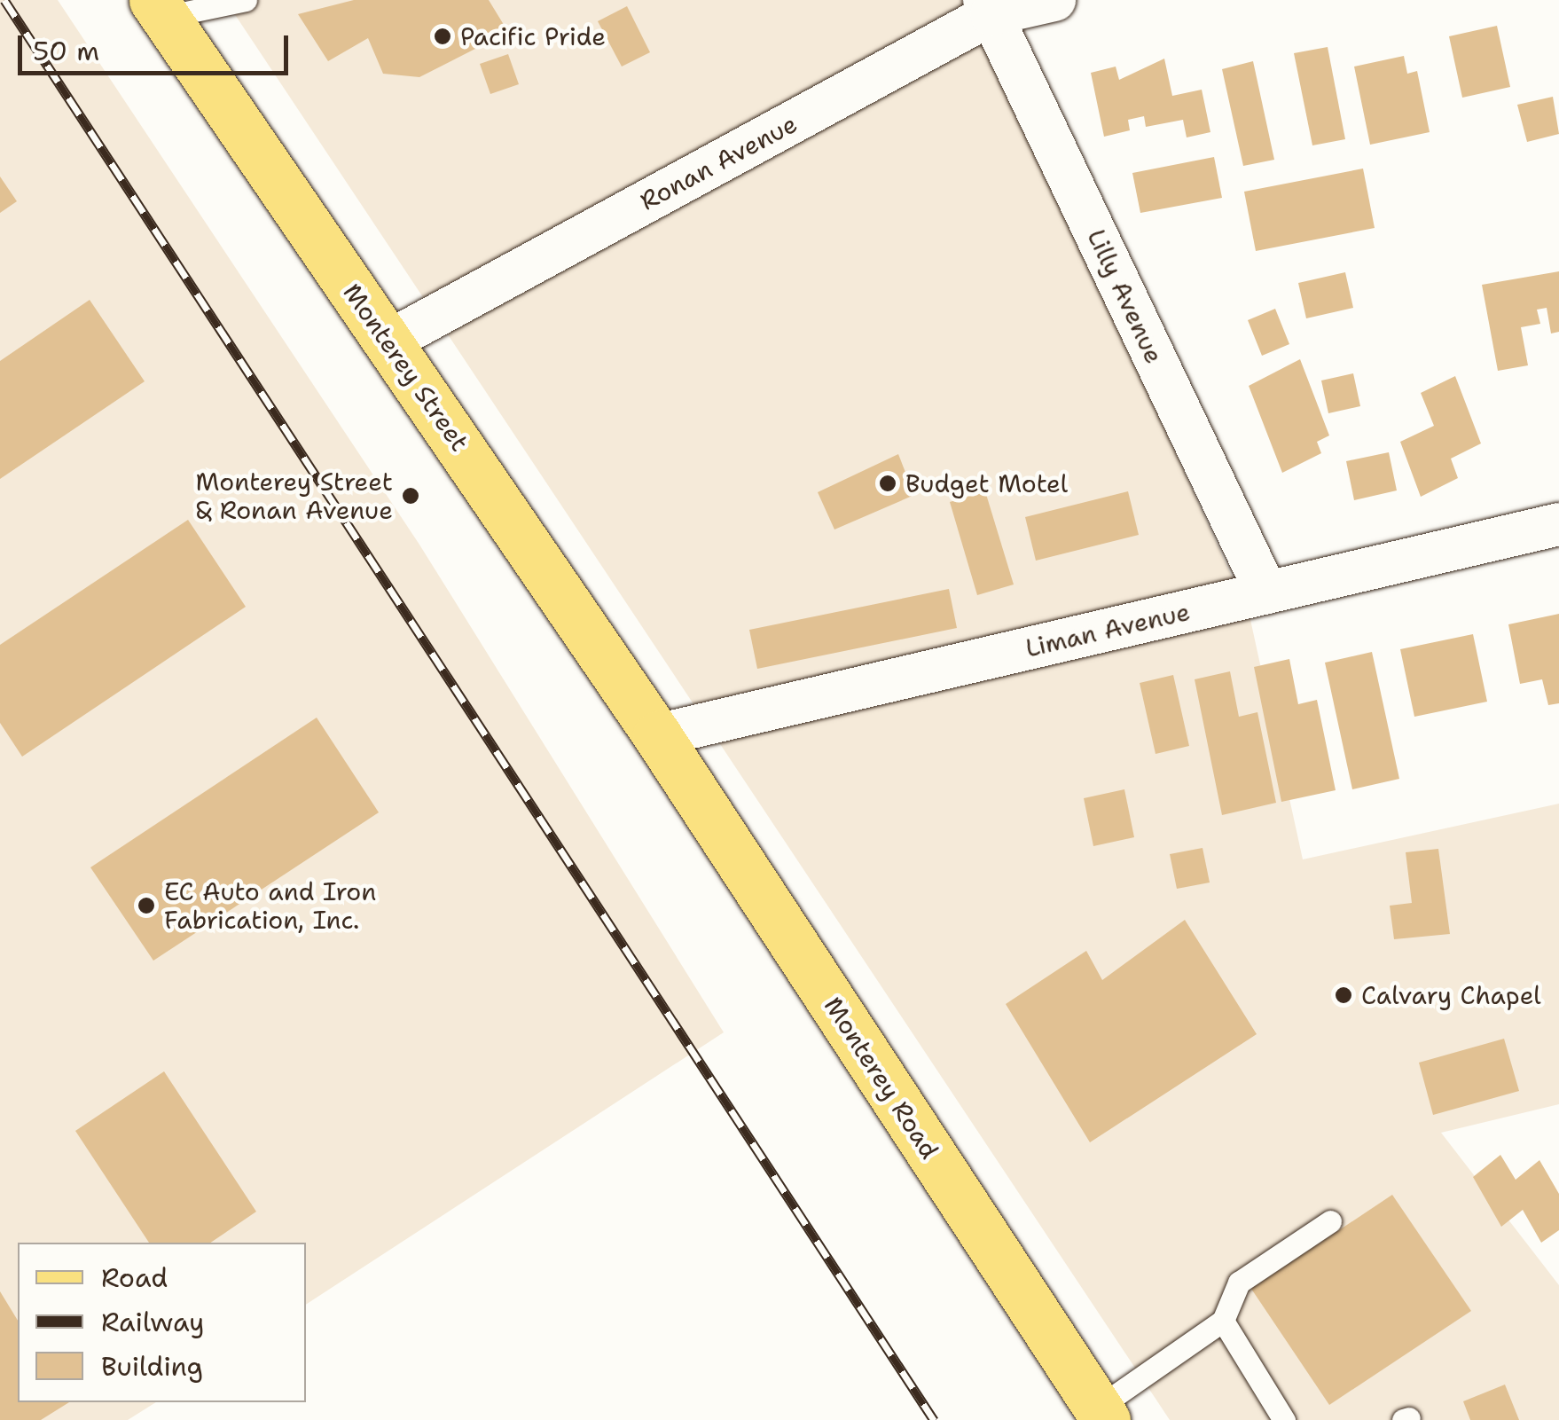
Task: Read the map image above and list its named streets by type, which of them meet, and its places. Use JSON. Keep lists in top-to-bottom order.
{
  "streets": {
    "main road": ["Monterey Street", "Monterey Road"],
    "street": ["Ronan Avenue", "Lilly Avenue", "Liman Avenue"]
  },
  "crossings": [
    ["Ronan Avenue", "Lilly Avenue"],
    ["Ronan Avenue", "Monterey Street"],
    ["Lilly Avenue", "Liman Avenue"],
    ["Monterey Street", "Liman Avenue"],
    ["Monterey Street", "Monterey Road"],
    ["Liman Avenue", "Monterey Road"]
  ],
  "places": [
    "Pacific Pride",
    "Budget Motel",
    "Monterey Street & Ronan Avenue",
    "EC Auto and Iron Fabrication, Inc.",
    "Calvary Chapel"
  ],
  "legend": ["Road", "Railway", "Building"],
  "scale_bar": "50 m"
}
